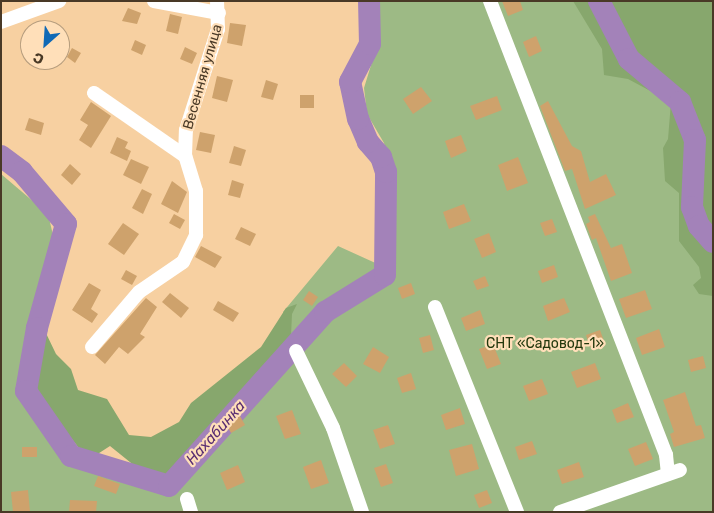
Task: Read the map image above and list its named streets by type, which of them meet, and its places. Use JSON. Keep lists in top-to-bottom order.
{
  "streets": {
    "street": ["Весенняя улица"]
  },
  "water": ["Нахабинка"],
  "parks": ["СНТ «Садовод-1»"],
  "north": "bottom left"
}
